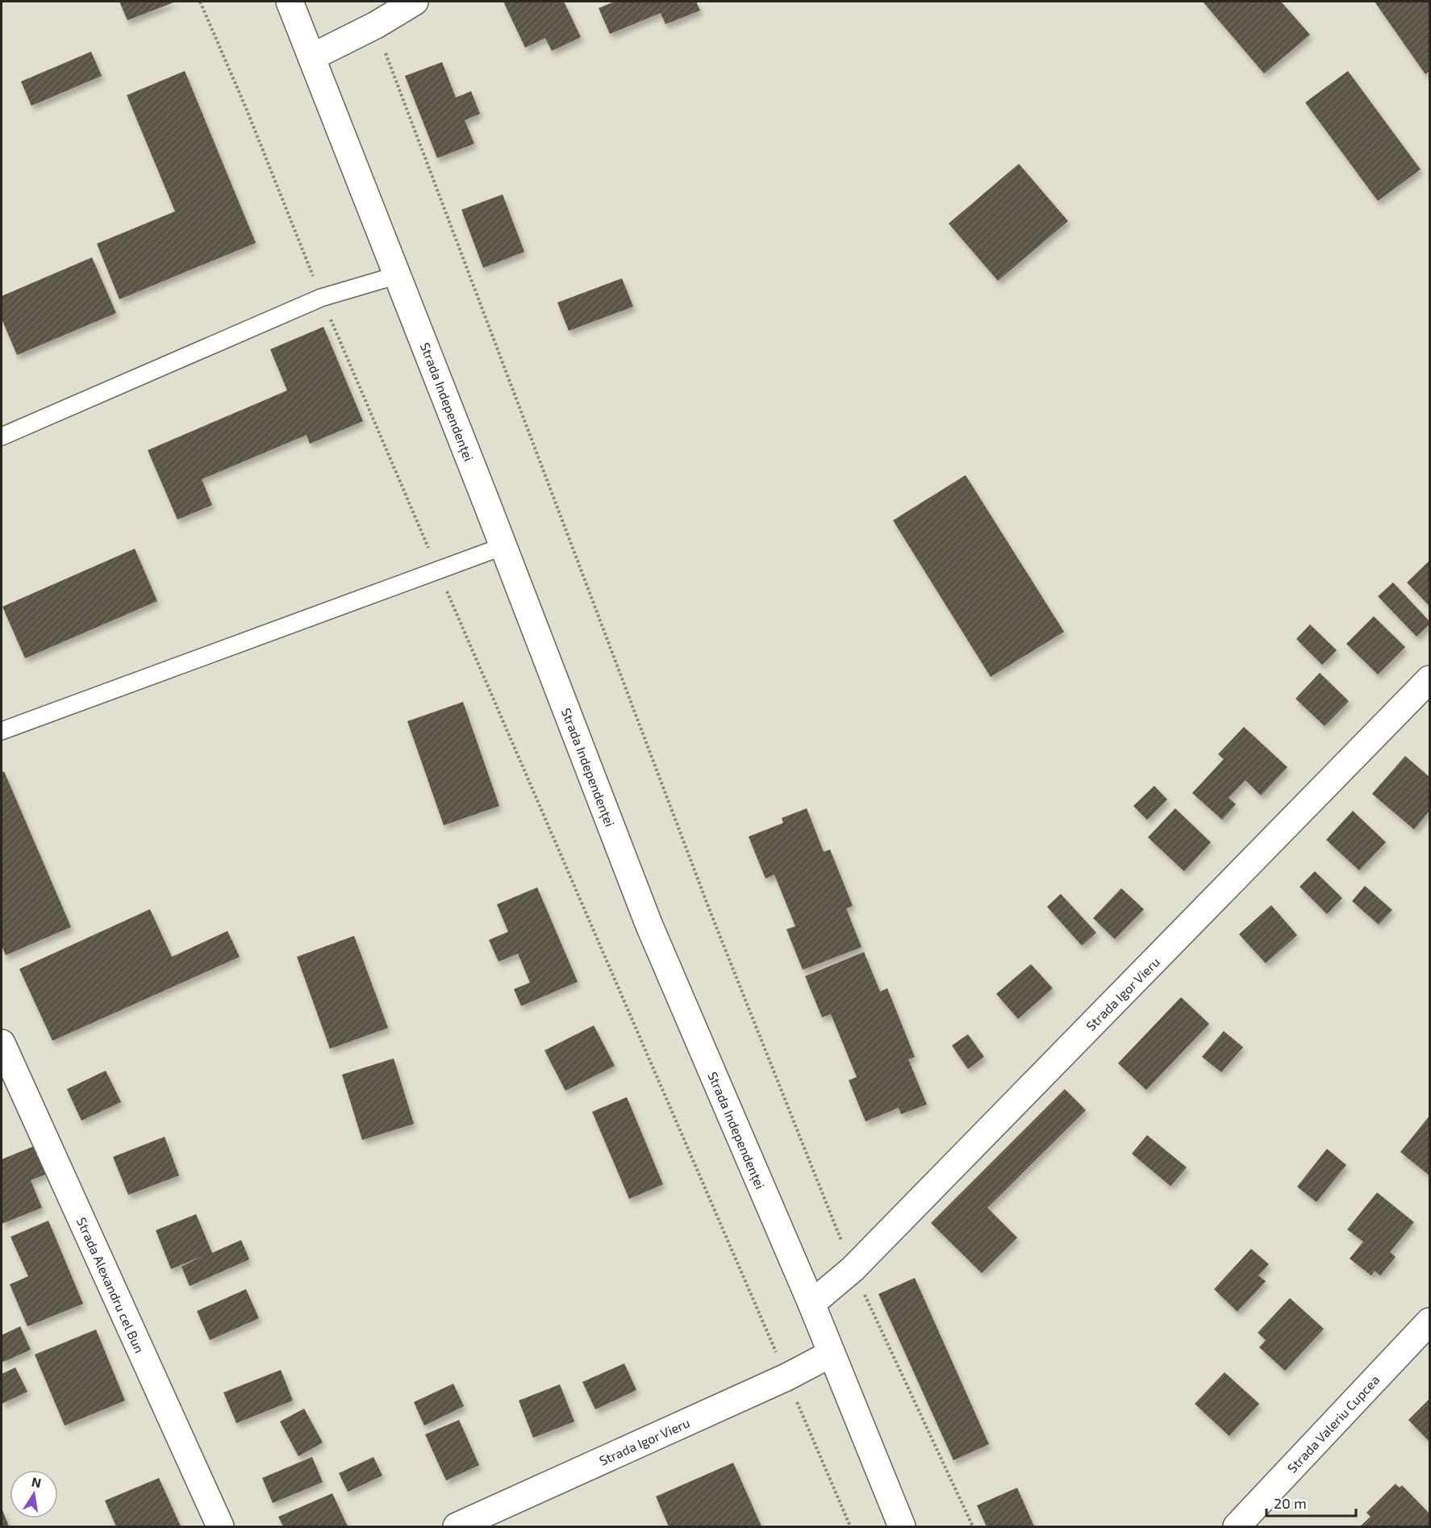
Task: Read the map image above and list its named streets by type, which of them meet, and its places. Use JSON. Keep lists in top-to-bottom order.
{
  "streets": {
    "street": [
      "Strada Independenței",
      "Strada Igor Vieru",
      "Strada Alexandru cel Bun",
      "Strada Valeriu Cupcea"
    ]
  },
  "crossings": [
    ["Strada Independenței", "Strada Igor Vieru"]
  ],
  "scale_bar": "20 m",
  "north": "top"
}
